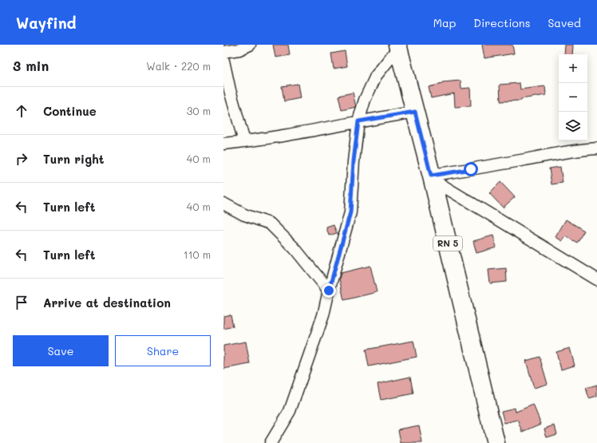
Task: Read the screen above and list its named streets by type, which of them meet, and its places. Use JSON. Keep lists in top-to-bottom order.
{
  "streets": {
    "main road": ["RN 5"]
  },
  "page": {
    "header": "Wayfind",
    "nav": ["Map", "Directions", "Saved"],
    "heading": ["3 min", "Walk · 220 m"],
    "map_buttons": ["+", "−"],
    "list": [
      ["Continue", "30 m"],
      ["Turn right", "40 m"],
      ["Turn left", "40 m"],
      ["Turn left", "110 m"],
      "Arrive at destination"
    ],
    "buttons": ["Save", "Share"]
  }
}
